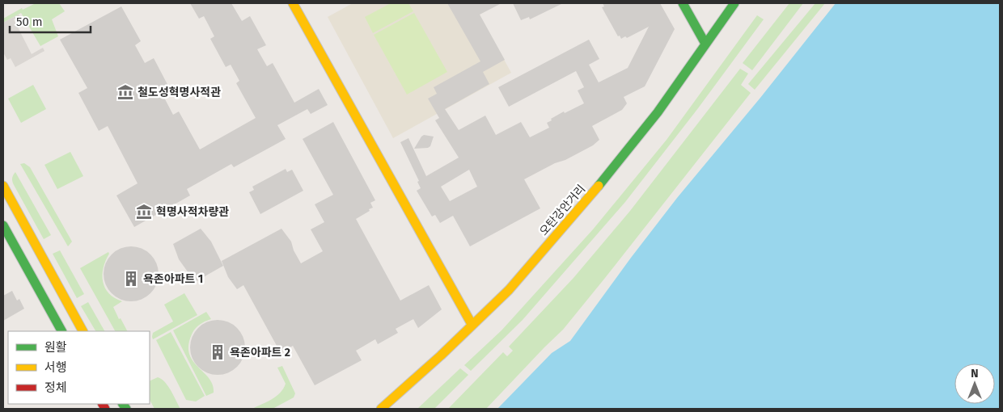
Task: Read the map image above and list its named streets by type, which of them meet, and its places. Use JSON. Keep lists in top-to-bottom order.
{
  "streets": {
    "main road": ["오탄강안거리"]
  },
  "places": {
    "museum": ["철도성혁명사적관", "혁명사적차량관"],
    "building": ["욕존아파트 1", "욕존아파트 2"]
  },
  "legend": ["원활", "서행", "정체"],
  "scale_bar": "50 m",
  "north": "top"
}
